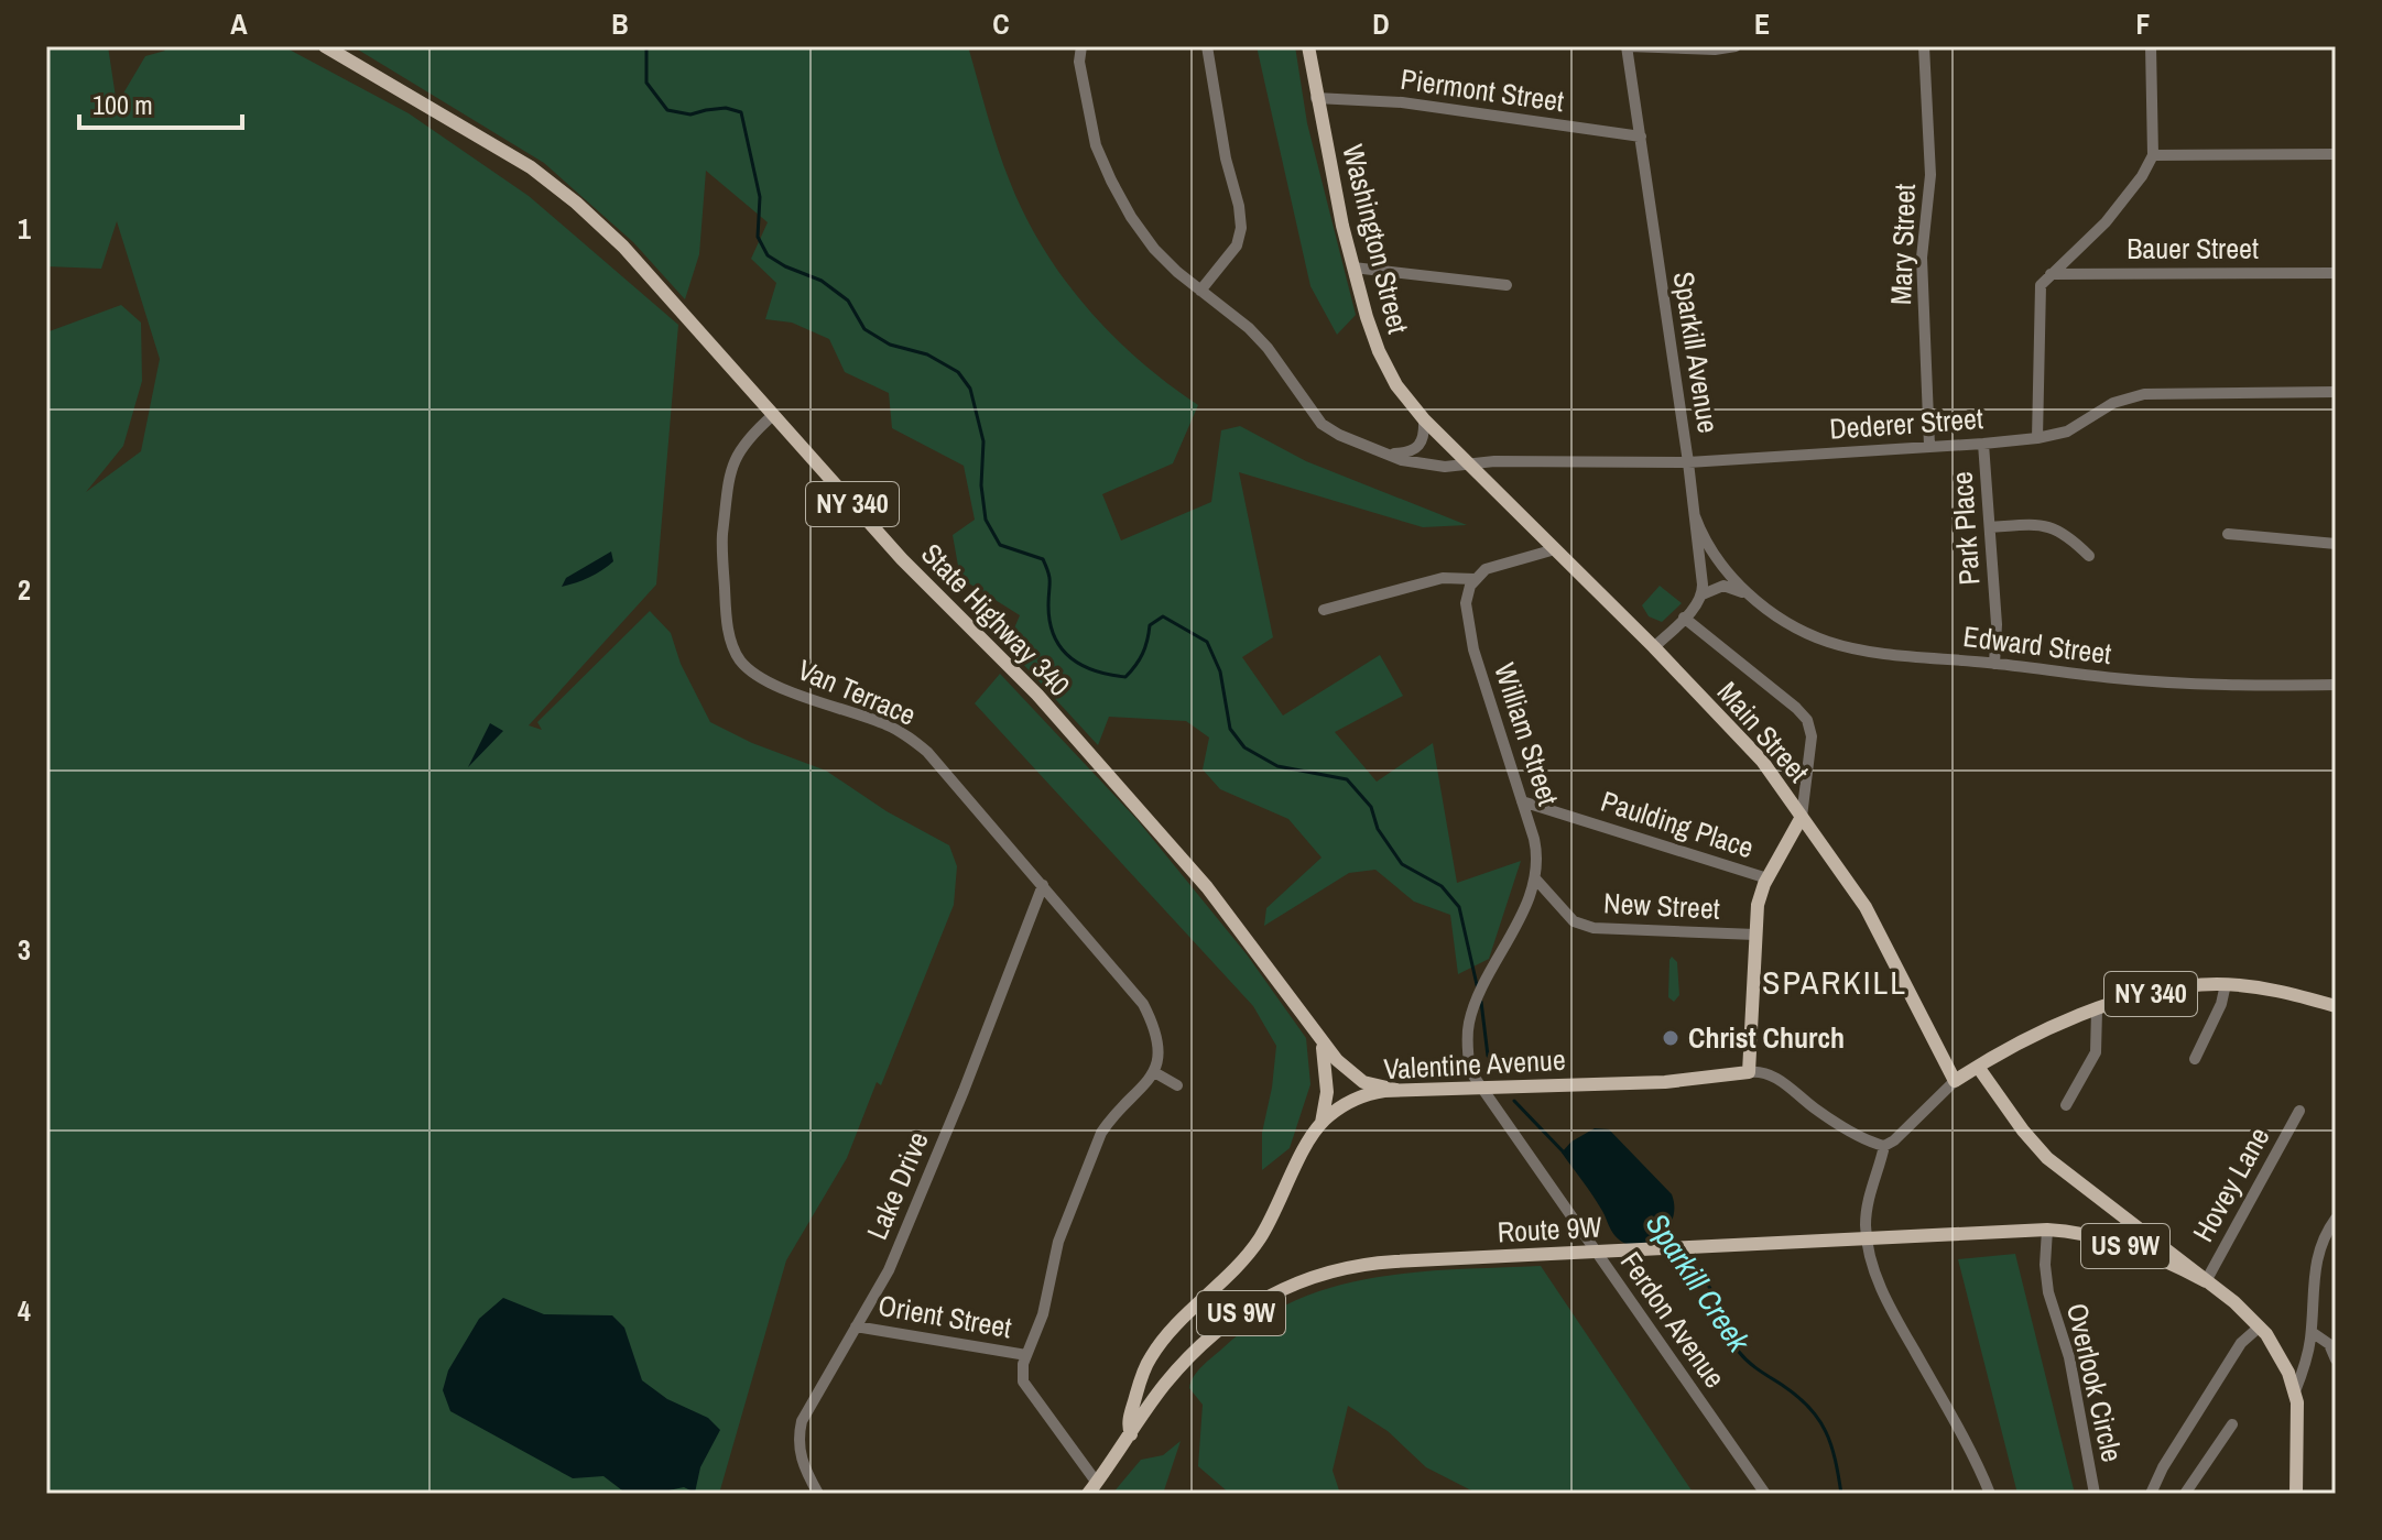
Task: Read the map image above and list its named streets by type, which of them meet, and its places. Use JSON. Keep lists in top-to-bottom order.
{
  "streets": {
    "main road": [
      "Washington Street",
      "NY 340",
      "State Highway 340",
      "Main Street",
      "Valentine Avenue",
      "Route 9W",
      "US 9W"
    ],
    "street": [
      "Piermont Street",
      "Mary Street",
      "Bauer Street",
      "Sparkill Avenue",
      "Dederer Street",
      "Park Place",
      "Edward Street",
      "Van Terrace",
      "William Street",
      "Paulding Place",
      "New Street",
      "Hovey Lane",
      "Lake Drive",
      "Orient Street",
      "Ferdon Avenue",
      "Overlook Circle"
    ]
  },
  "crossings": [
    ["Piermont Street", "Washington Street"],
    ["Piermont Street", "Sparkill Avenue"],
    ["Washington Street", "Dederer Street"],
    ["Washington Street", "Main Street"],
    ["Mary Street", "Dederer Street"],
    ["Sparkill Avenue", "Dederer Street"],
    ["Sparkill Avenue", "Edward Street"],
    ["Dederer Street", "Park Place"],
    ["Dederer Street", "Main Street"],
    ["NY 340", "Main Street"],
    ["Park Place", "Edward Street"],
    ["State Highway 340", "Van Terrace"],
    ["State Highway 340", "Valentine Avenue"],
    ["Van Terrace", "Lake Drive"],
    ["William Street", "Paulding Place"],
    ["William Street", "New Street"],
    ["William Street", "Valentine Avenue"],
    ["William Street", "Ferdon Avenue"],
    ["Valentine Avenue", "Route 9W"],
    ["Valentine Avenue", "Ferdon Avenue"],
    ["Hovey Lane", "Route 9W"],
    ["Hovey Lane", "US 9W"],
    ["Lake Drive", "Orient Street"],
    ["Route 9W", "US 9W"],
    ["Route 9W", "Overlook Circle"],
    ["US 9W", "Overlook Circle"]
  ],
  "districts": ["SPARKILL"],
  "water": ["Sparkill Creek"],
  "places": ["Christ Church"],
  "scale_bar": "100 m",
  "grid": {
    "columns": [
      "A",
      "B",
      "C",
      "D",
      "E",
      "F"
    ],
    "rows": [
      "1",
      "2",
      "3",
      "4"
    ]
  }
}
